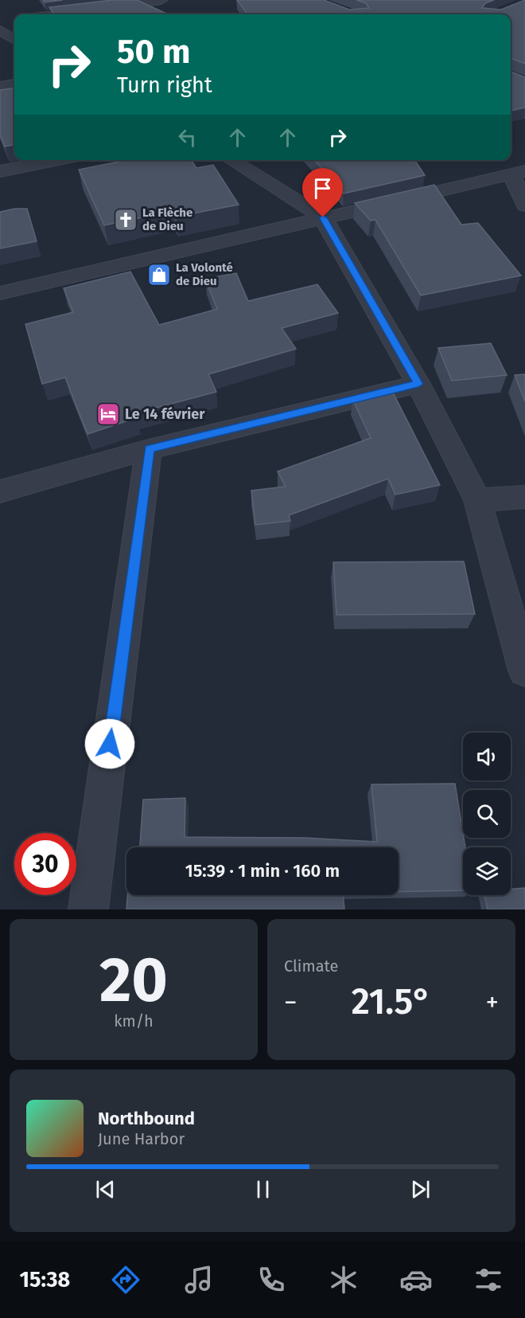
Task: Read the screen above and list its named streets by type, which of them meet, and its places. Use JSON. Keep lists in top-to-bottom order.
{
  "places": {
    "church": ["La Flèche de Dieu"],
    "shop": ["La Volonté de Dieu"],
    "hotel": ["Le 14 février"]
  },
  "page": {
    "turn": ["50 m", "Turn right"],
    "limit": "30",
    "trip": "15:39 · 1 min · 160 m",
    "tile": [
      ["20", "km/h"],
      "Climate"
    ],
    "heat": ["−", "21.5°", "+"],
    "song": ["Northbound", "June Harbor"],
    "tabs": "15:38"
  }
}
